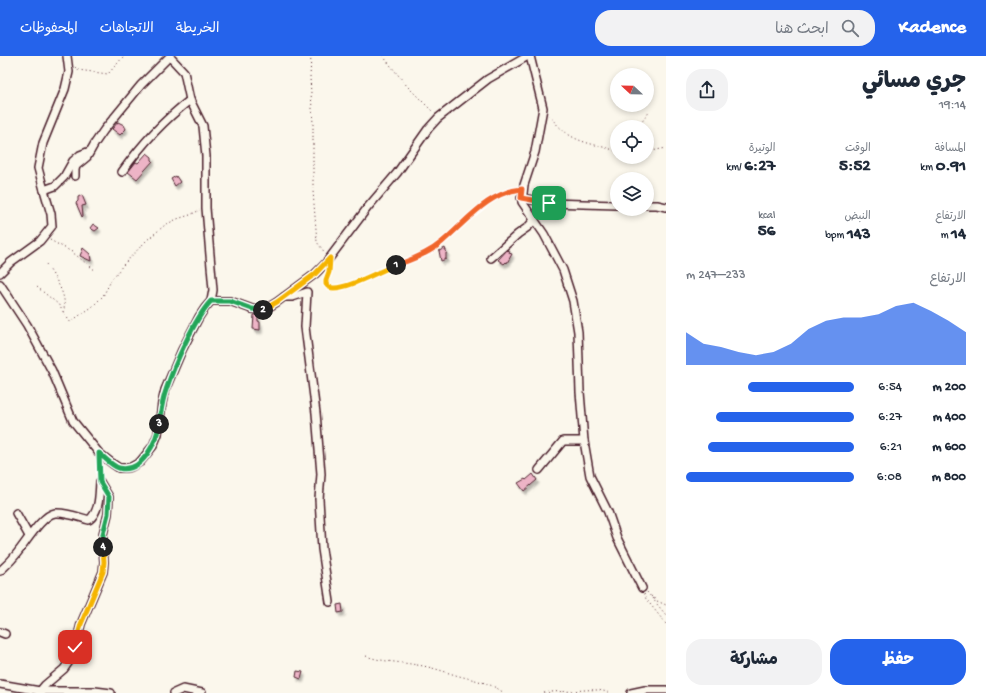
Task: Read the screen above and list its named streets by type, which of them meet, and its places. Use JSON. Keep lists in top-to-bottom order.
{
  "north": "left",
  "page": {
    "header": "Kadence",
    "search": "ابحث هنا",
    "nav": ["الخريطة", "الاتجاهات", "المحفوظات"],
    "heading": ["جري مسائي", "19:14"],
    "stats": [
      ["المسافة", "0.91 km"],
      ["الوقت", "5:52"],
      ["الوتيرة", "6:27 /km"],
      ["الارتفاع", "14 m"],
      ["النبض", "143 bpm"],
      ["kcal", "56"]
    ],
    "pins": [
      "1",
      "2",
      "3",
      "4"
    ],
    "chart": ["الارتفاع", "233–247 m"],
    "list": [
      {
        "name": "200 m",
        "note": "6:54"
      },
      {
        "name": "400 m",
        "note": "6:27"
      },
      {
        "name": "600 m",
        "note": "6:21"
      },
      {
        "name": "800 m",
        "note": "6:08"
      }
    ],
    "buttons": ["حفظ", "مشاركة"]
  }
}
